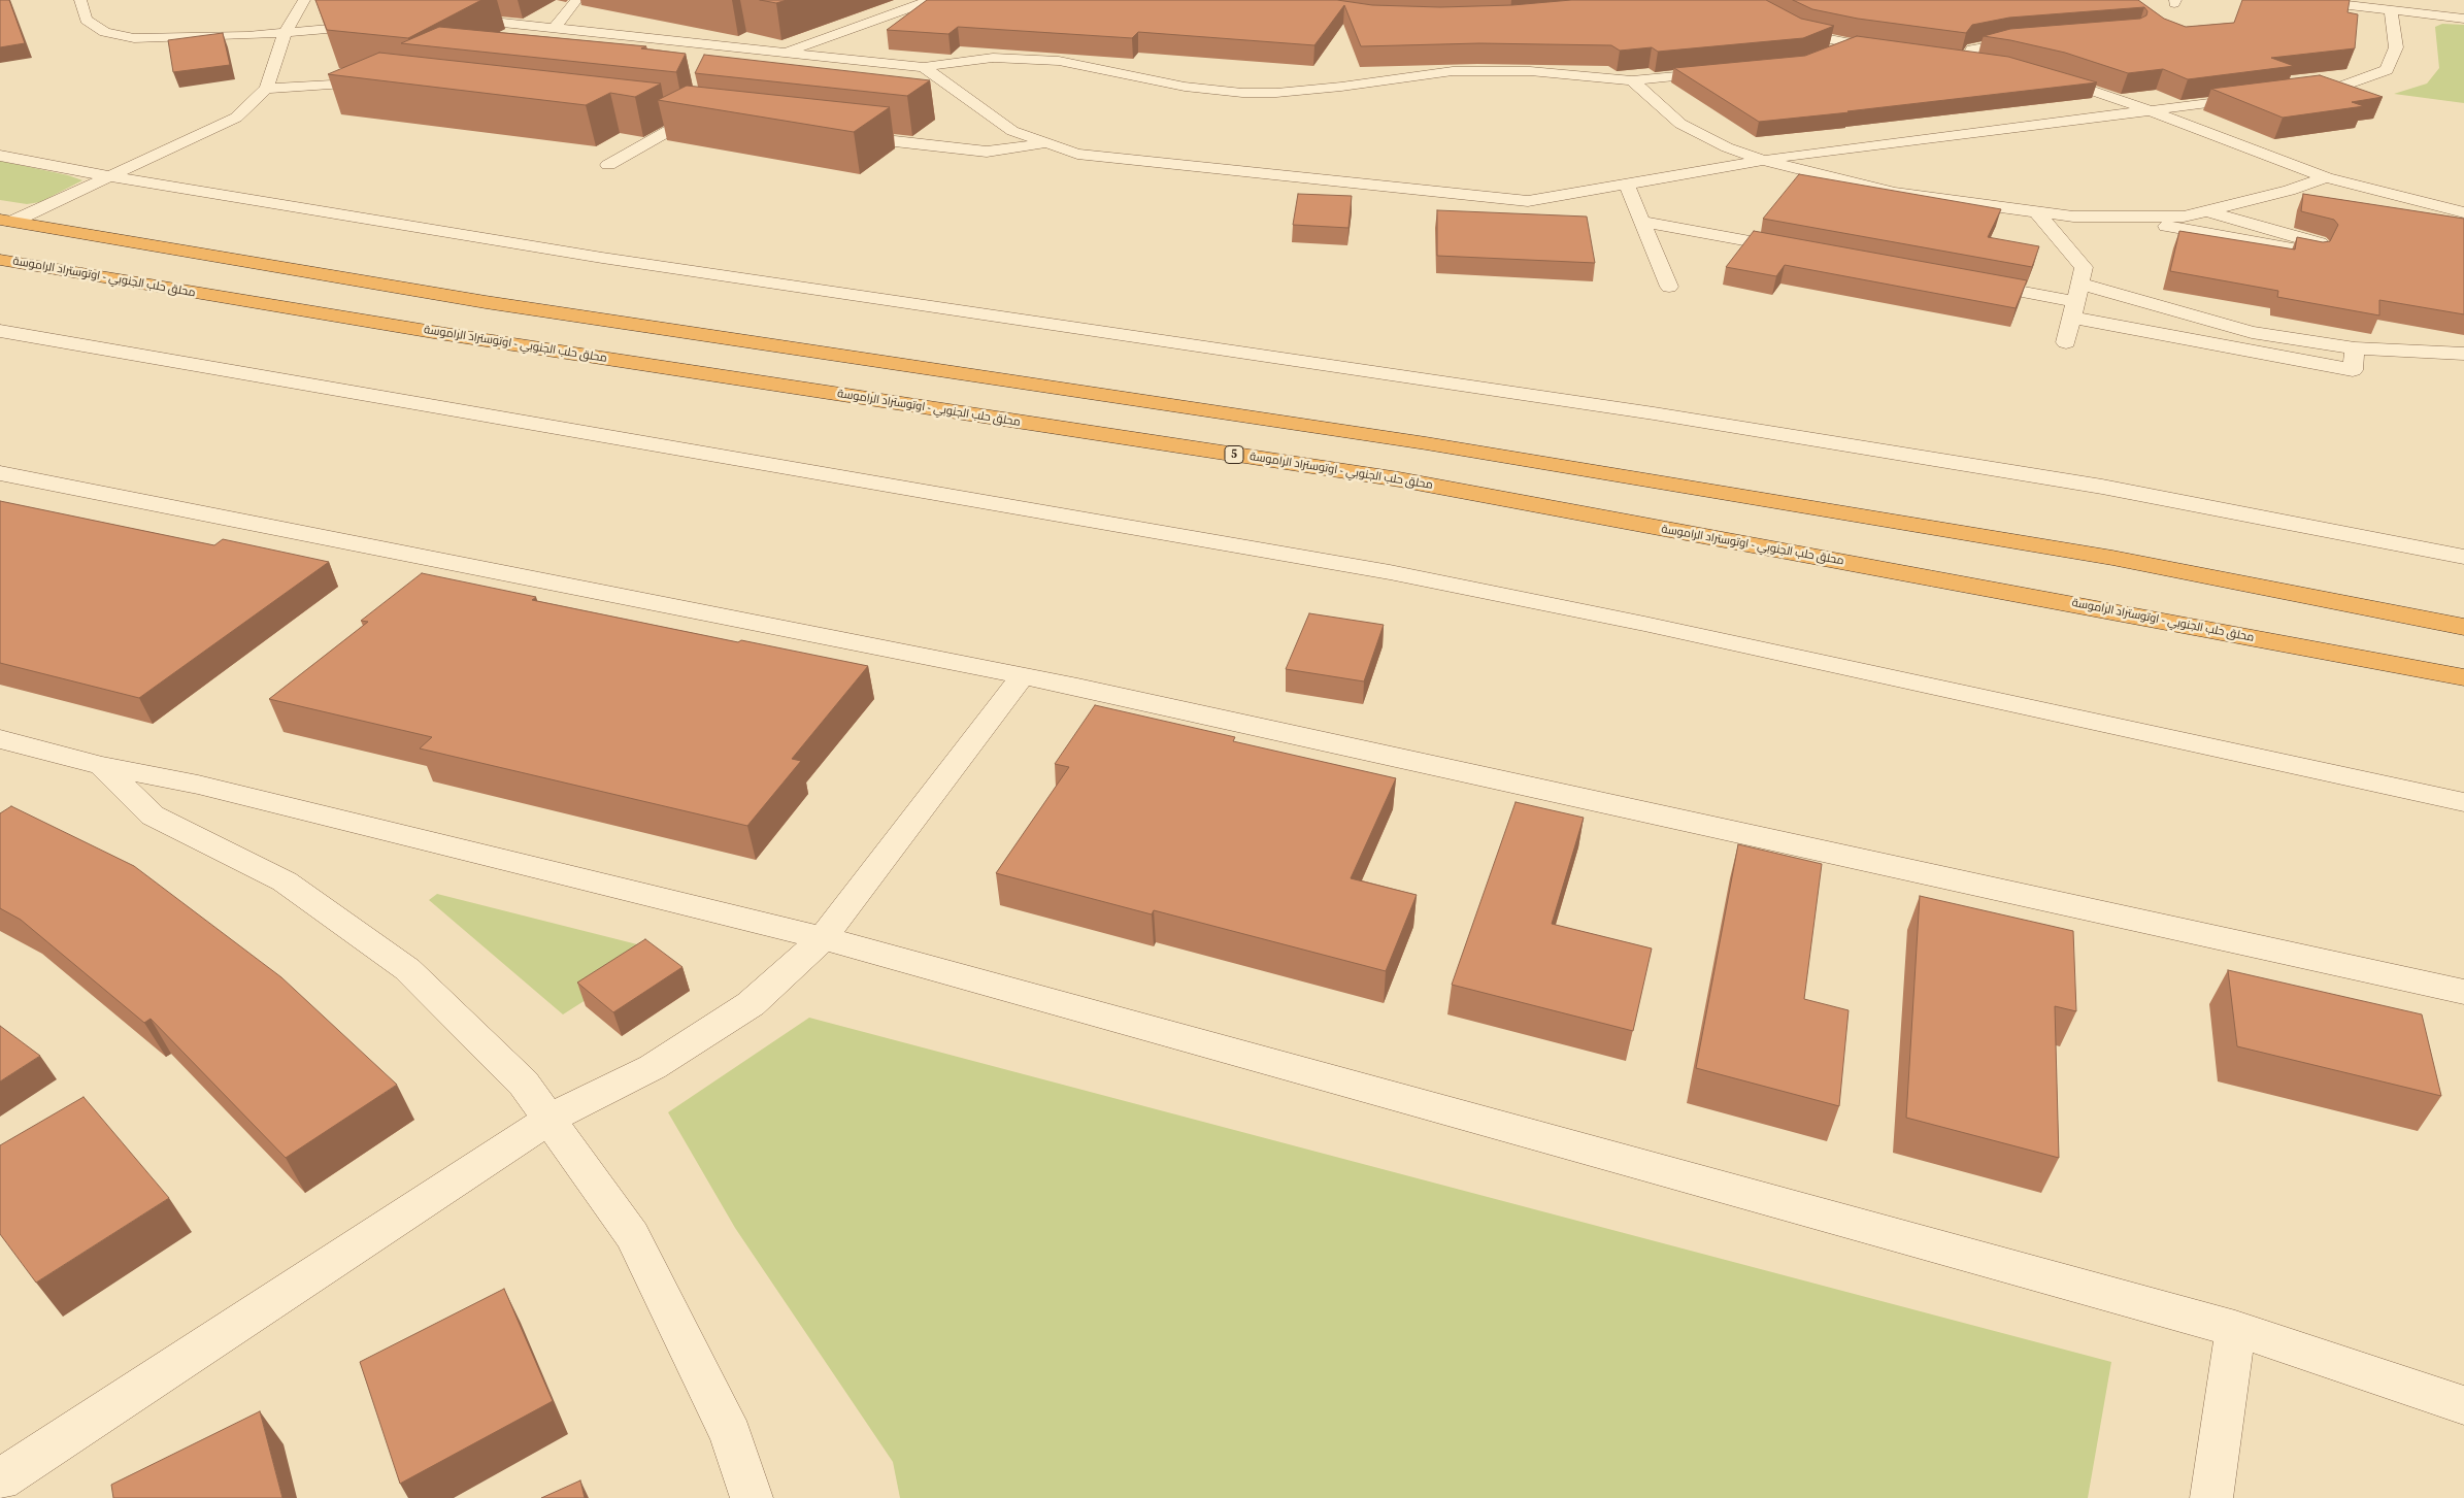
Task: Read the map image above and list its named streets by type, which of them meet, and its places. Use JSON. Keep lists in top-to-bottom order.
{
  "streets": {
    "highway": ["محلق حلب الجنوبي - اوتوستراد الراموسة", "5"]
  }
}
